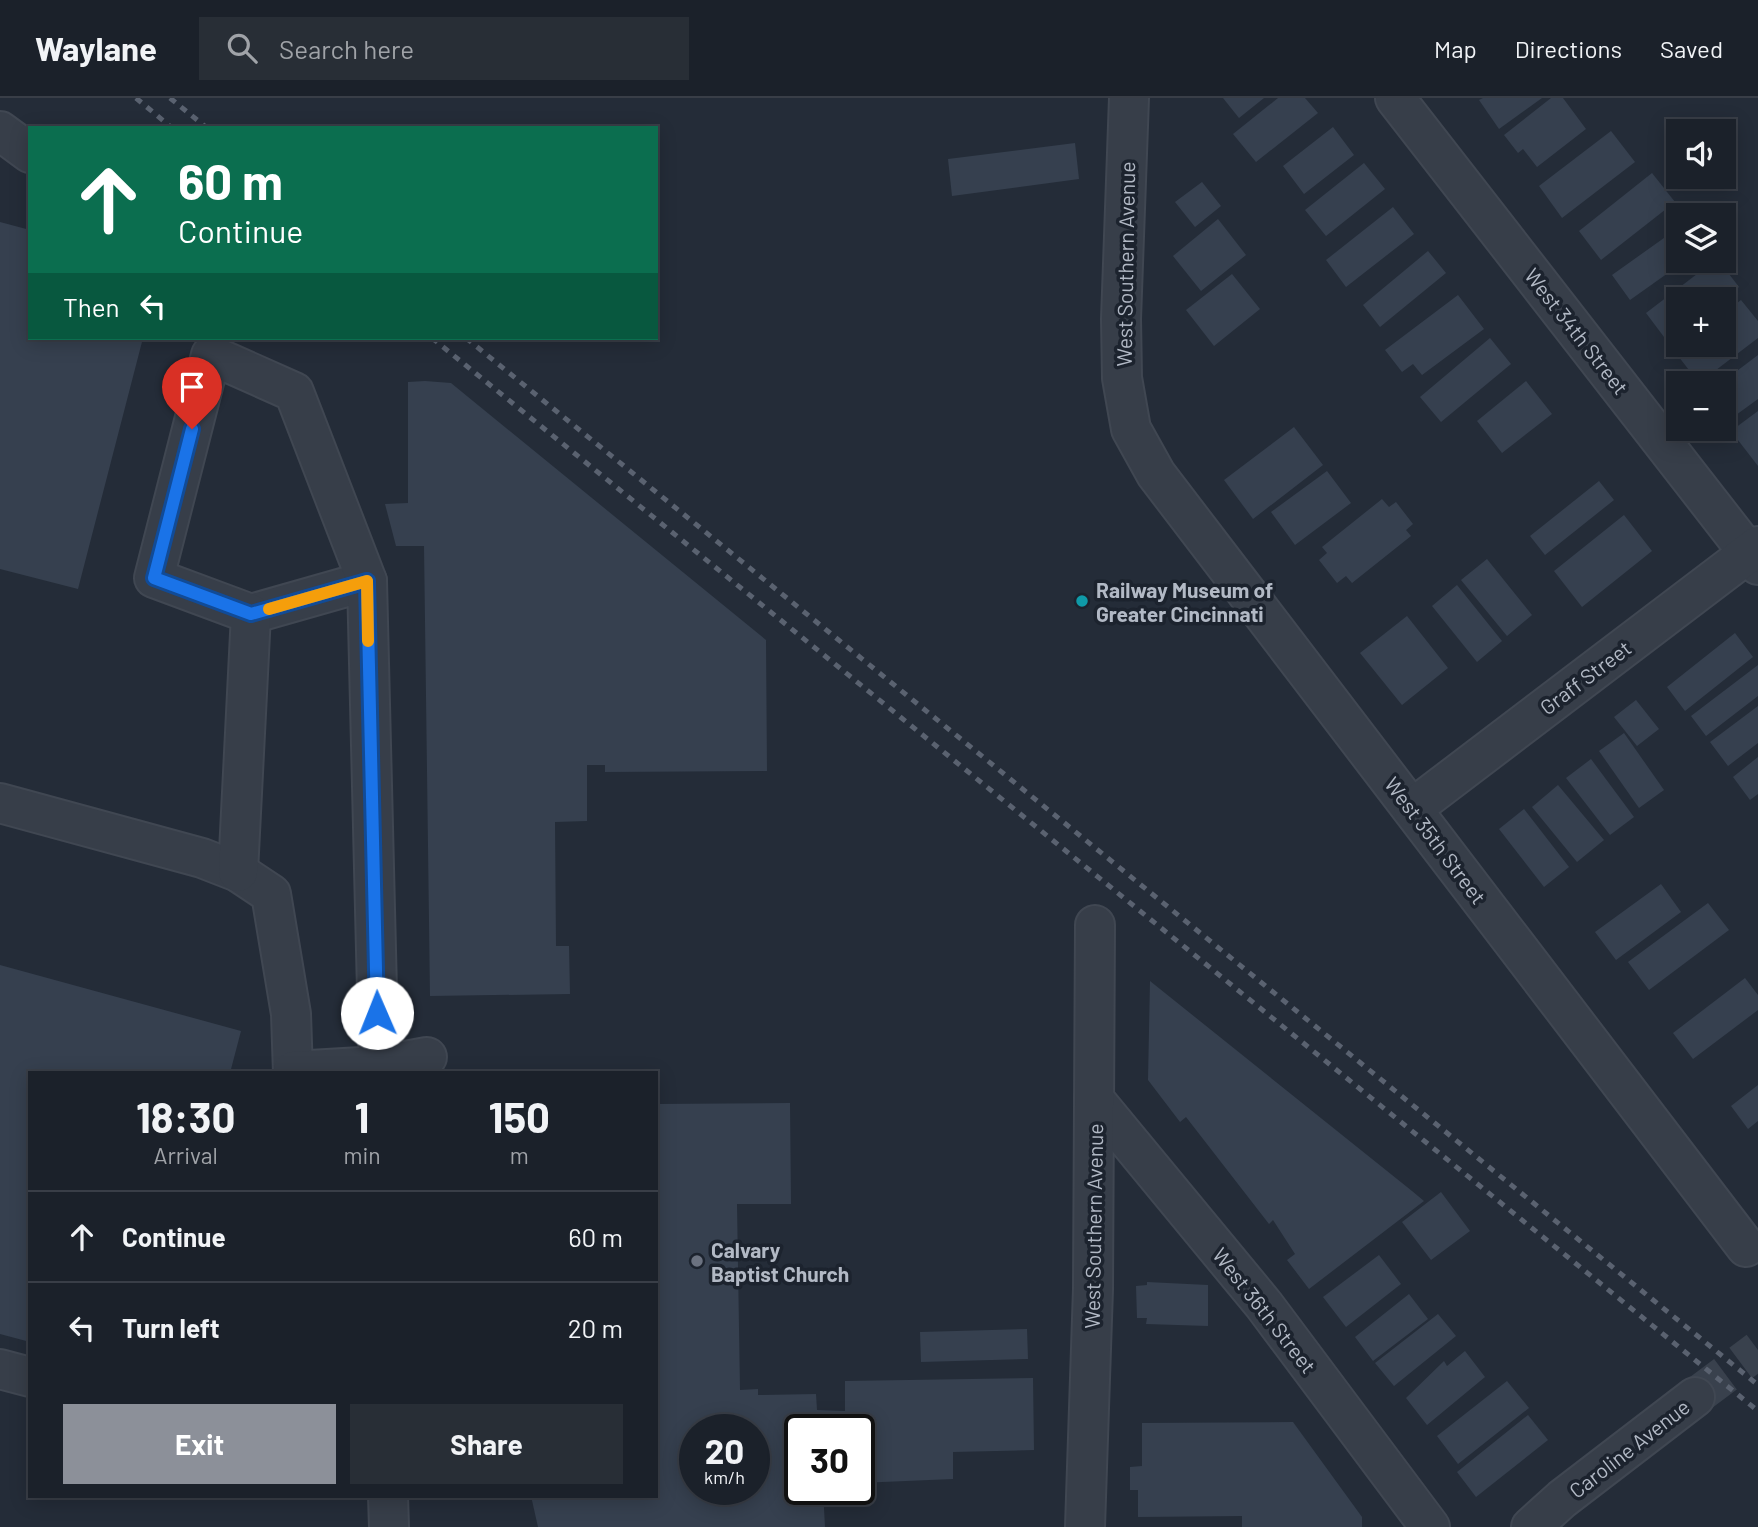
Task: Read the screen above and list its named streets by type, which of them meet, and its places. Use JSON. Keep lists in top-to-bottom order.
{
  "streets": {
    "street": [
      "West Southern Avenue",
      "West 34th Street",
      "Graff Street",
      "West 35th Street",
      "West 36th Street",
      "Caroline Avenue"
    ]
  },
  "crossings": [
    ["West Southern Avenue", "West 35th Street"],
    ["West Southern Avenue", "West 36th Street"],
    ["West 34th Street", "Graff Street"],
    ["Graff Street", "West 35th Street"]
  ],
  "places": ["Railway Museum of Greater Cincinnati", "Calvary Baptist Church"],
  "page": {
    "header": "Waylane",
    "search": "Search here",
    "nav": ["Map", "Directions", "Saved"],
    "map_buttons": ["+", "−"],
    "turn": ["60 m", "Continue"],
    "then": "Then",
    "eta": [
      "18:30",
      "Arrival",
      "1",
      "min",
      "150",
      "m"
    ],
    "list": [
      {
        "name": "Continue",
        "value": "60 m"
      },
      {
        "name": "Turn left",
        "value": "20 m"
      }
    ],
    "buttons": ["Exit", "Share"],
    "speed": "20 km/h",
    "limit": "30"
  }
}
